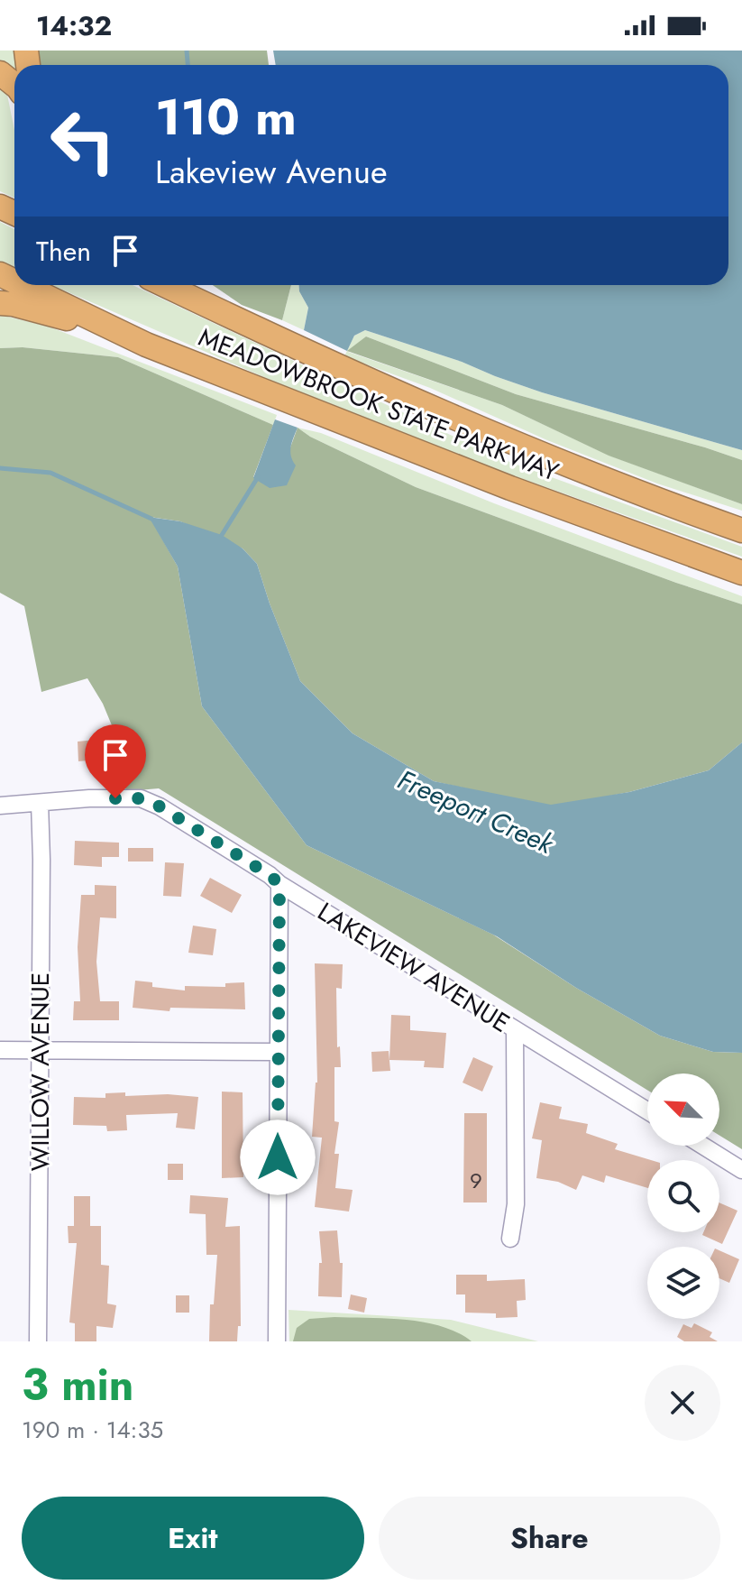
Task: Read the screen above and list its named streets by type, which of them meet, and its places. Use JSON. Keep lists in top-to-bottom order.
{
  "streets": {
    "highway": ["MEADOWBROOK STATE PARKWAY"],
    "street": ["LAKEVIEW AVENUE", "WILLOW AVENUE"]
  },
  "crossings": [
    ["LAKEVIEW AVENUE", "WILLOW AVENUE"]
  ],
  "water": ["Freeport Creek"],
  "house_numbers": ["9"],
  "north": "top left",
  "page": {
    "status": "14:32",
    "turn": ["110 m", "Lakeview Avenue"],
    "then": "Then",
    "heading": ["3 min", "190 m · 14:35"],
    "buttons": ["Exit", "Share"]
  }
}
